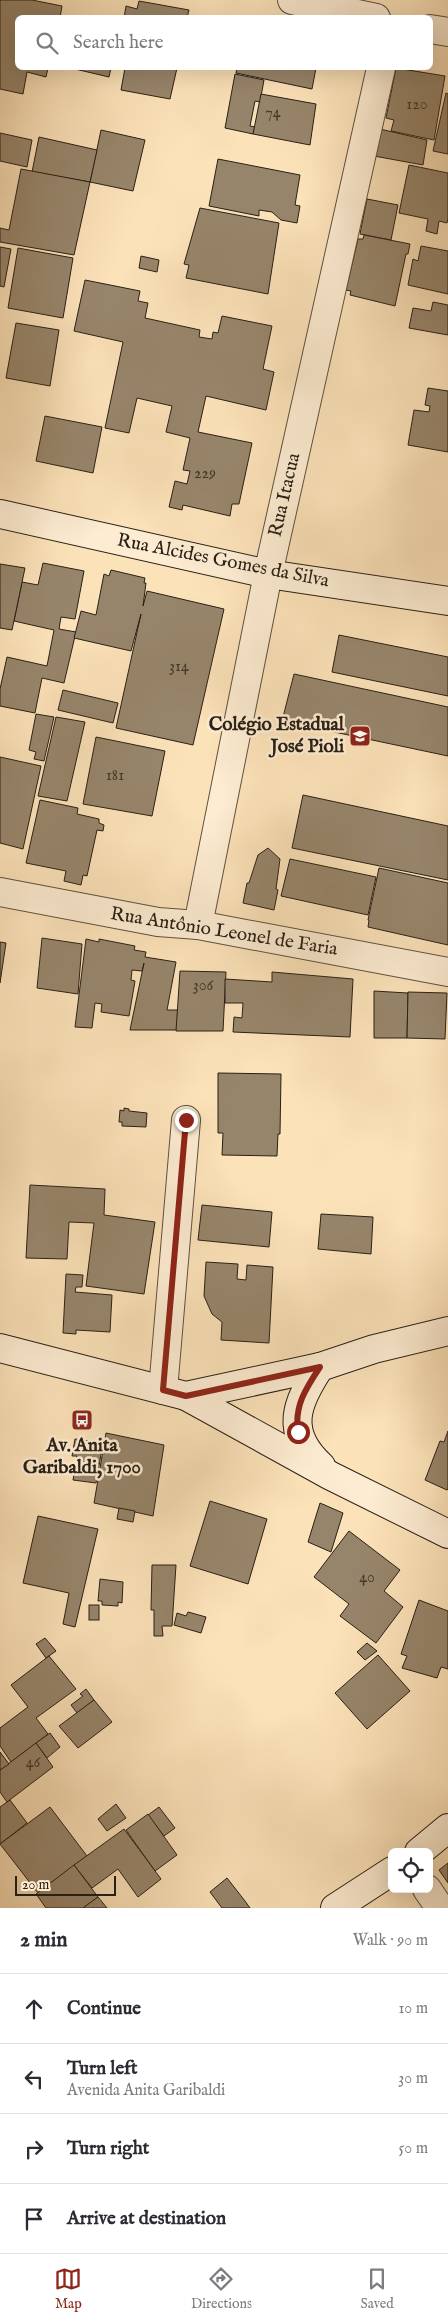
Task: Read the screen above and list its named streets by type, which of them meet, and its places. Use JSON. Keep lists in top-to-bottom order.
{
  "streets": {
    "street": ["Rua Itacua", "Rua Alcides Gomes da Silva", "Rua Antônio Leonel de Faria"]
  },
  "crossings": [
    ["Rua Itacua", "Rua Alcides Gomes da Silva"],
    ["Rua Itacua", "Rua Antônio Leonel de Faria"]
  ],
  "places": {
    "school or university": ["Colégio Estadual José Pioli"],
    "bus stop": ["Av. Anita Garibaldi, 1700"]
  },
  "house_numbers": [
    "120",
    "74",
    "229",
    "314",
    "181",
    "306",
    "40",
    "46"
  ],
  "scale_bar": "20 m",
  "page": {
    "search": "Search here",
    "scale": "20 m",
    "heading": ["2 min", "Walk · 90 m"],
    "list": [
      ["Continue", "10 m"],
      ["Turn left", "Avenida Anita Garibaldi", "30 m"],
      ["Turn right", "50 m"],
      "Arrive at destination"
    ],
    "nav": ["Map", "Directions", "Saved"]
  }
}
